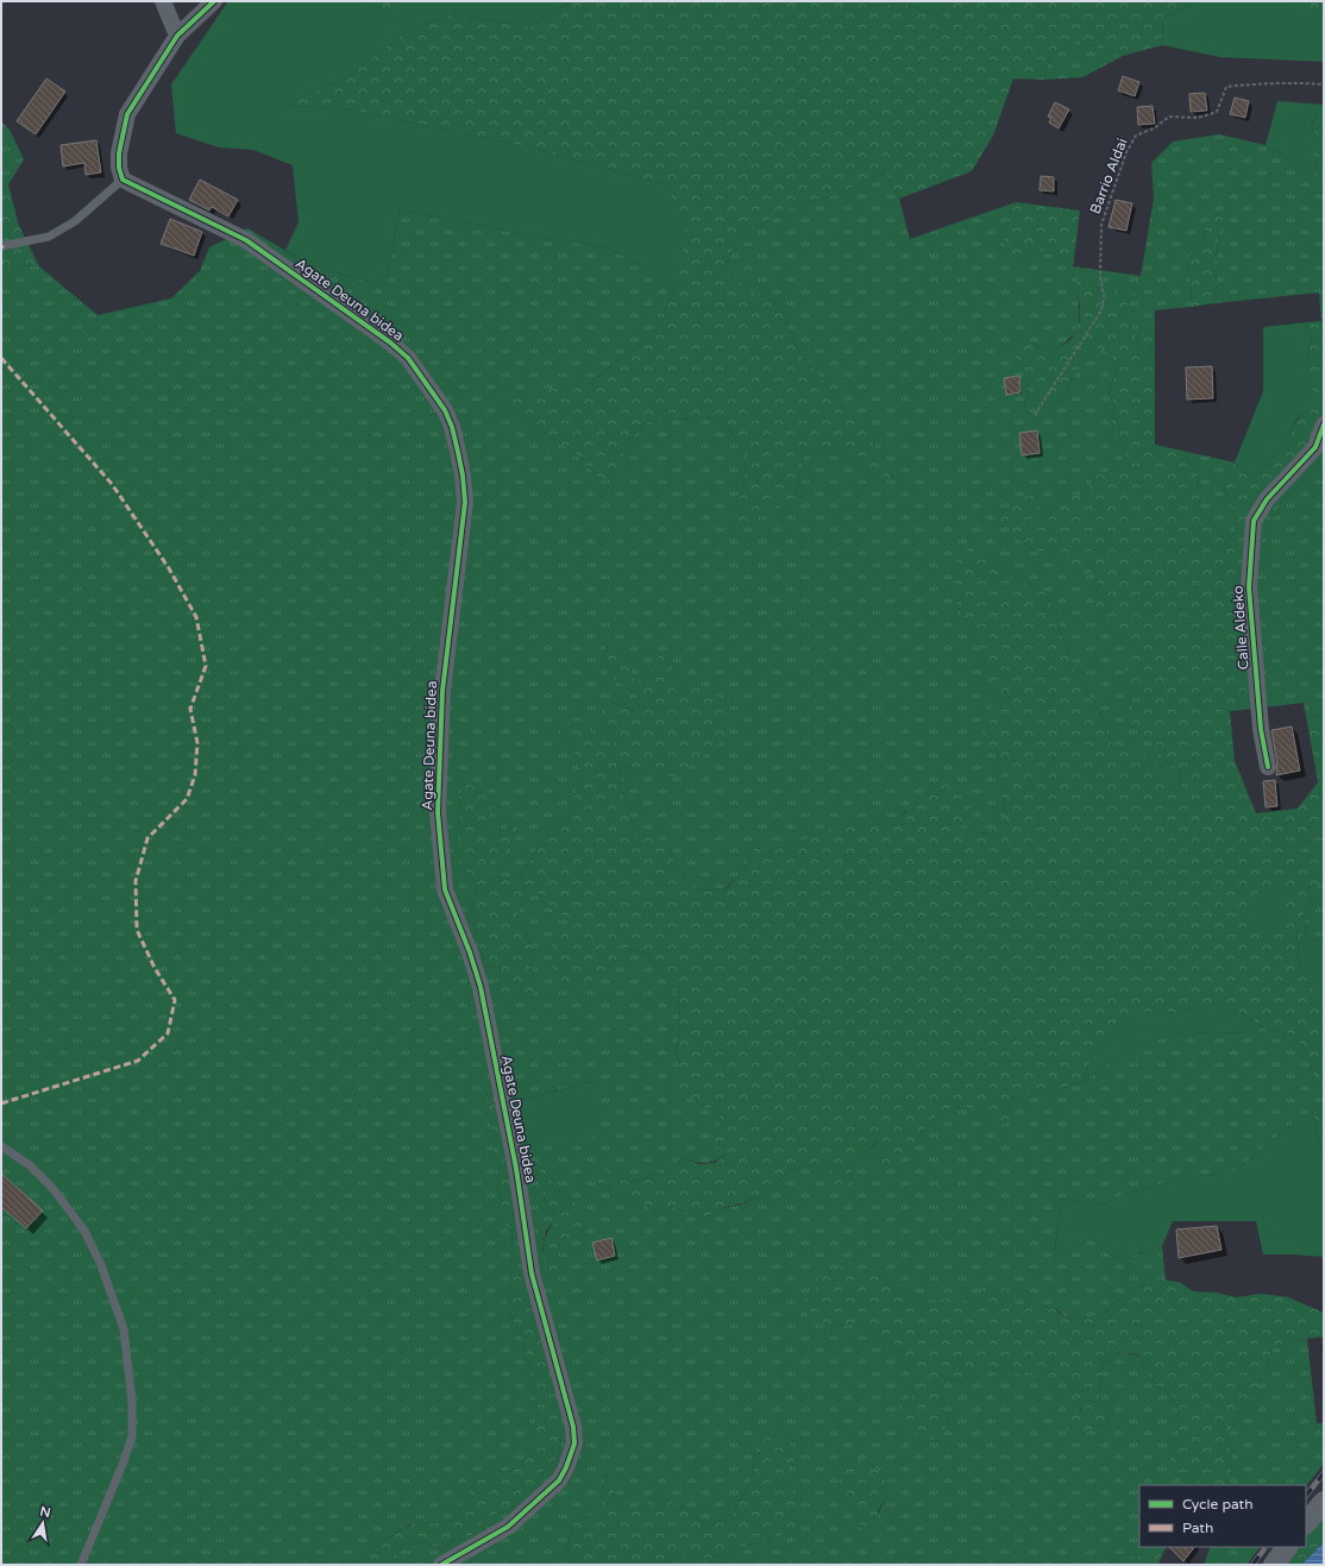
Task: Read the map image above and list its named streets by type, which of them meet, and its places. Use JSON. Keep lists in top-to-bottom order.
{
  "streets": {
    "street": ["Agate Deuna bidea", "Calle Aldeko"],
    "path": ["Barrio Aldai"]
  },
  "legend": ["Cycle path", "Path"],
  "north": "top"
}
